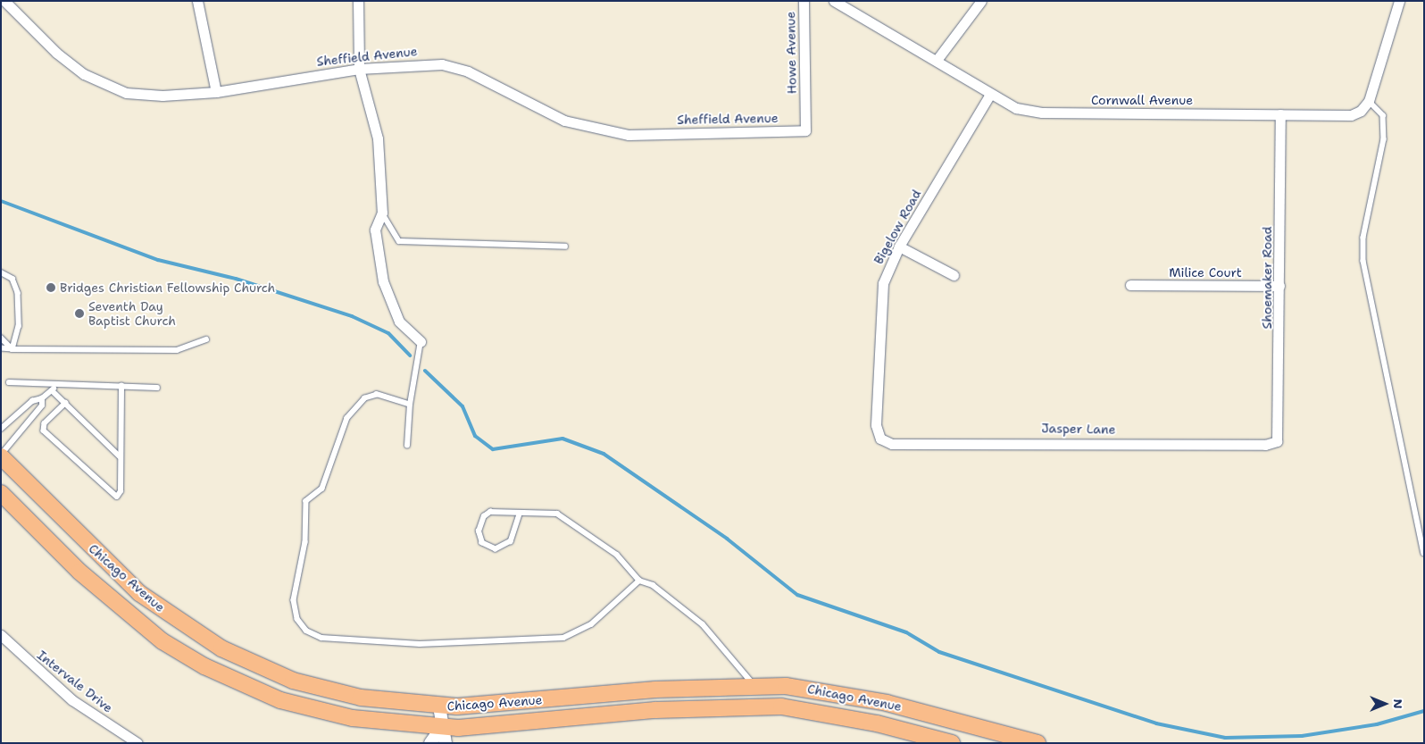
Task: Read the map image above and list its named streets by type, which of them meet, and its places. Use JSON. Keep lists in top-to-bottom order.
{
  "streets": {
    "main road": ["Chicago Avenue"],
    "street": [
      "Howe Avenue",
      "Sheffield Avenue",
      "Cornwall Avenue",
      "Bigelow Road",
      "Milice Court",
      "Shoemaker Road",
      "Jasper Lane",
      "Intervale Drive"
    ]
  },
  "crossings": [
    ["Howe Avenue", "Sheffield Avenue"],
    ["Cornwall Avenue", "Bigelow Road"],
    ["Cornwall Avenue", "Shoemaker Road"],
    ["Bigelow Road", "Jasper Lane"],
    ["Milice Court", "Shoemaker Road"],
    ["Shoemaker Road", "Jasper Lane"]
  ],
  "places": ["Bridges Christian Fellowship Church", "Seventh Day Baptist Church"],
  "north": "right"
}
